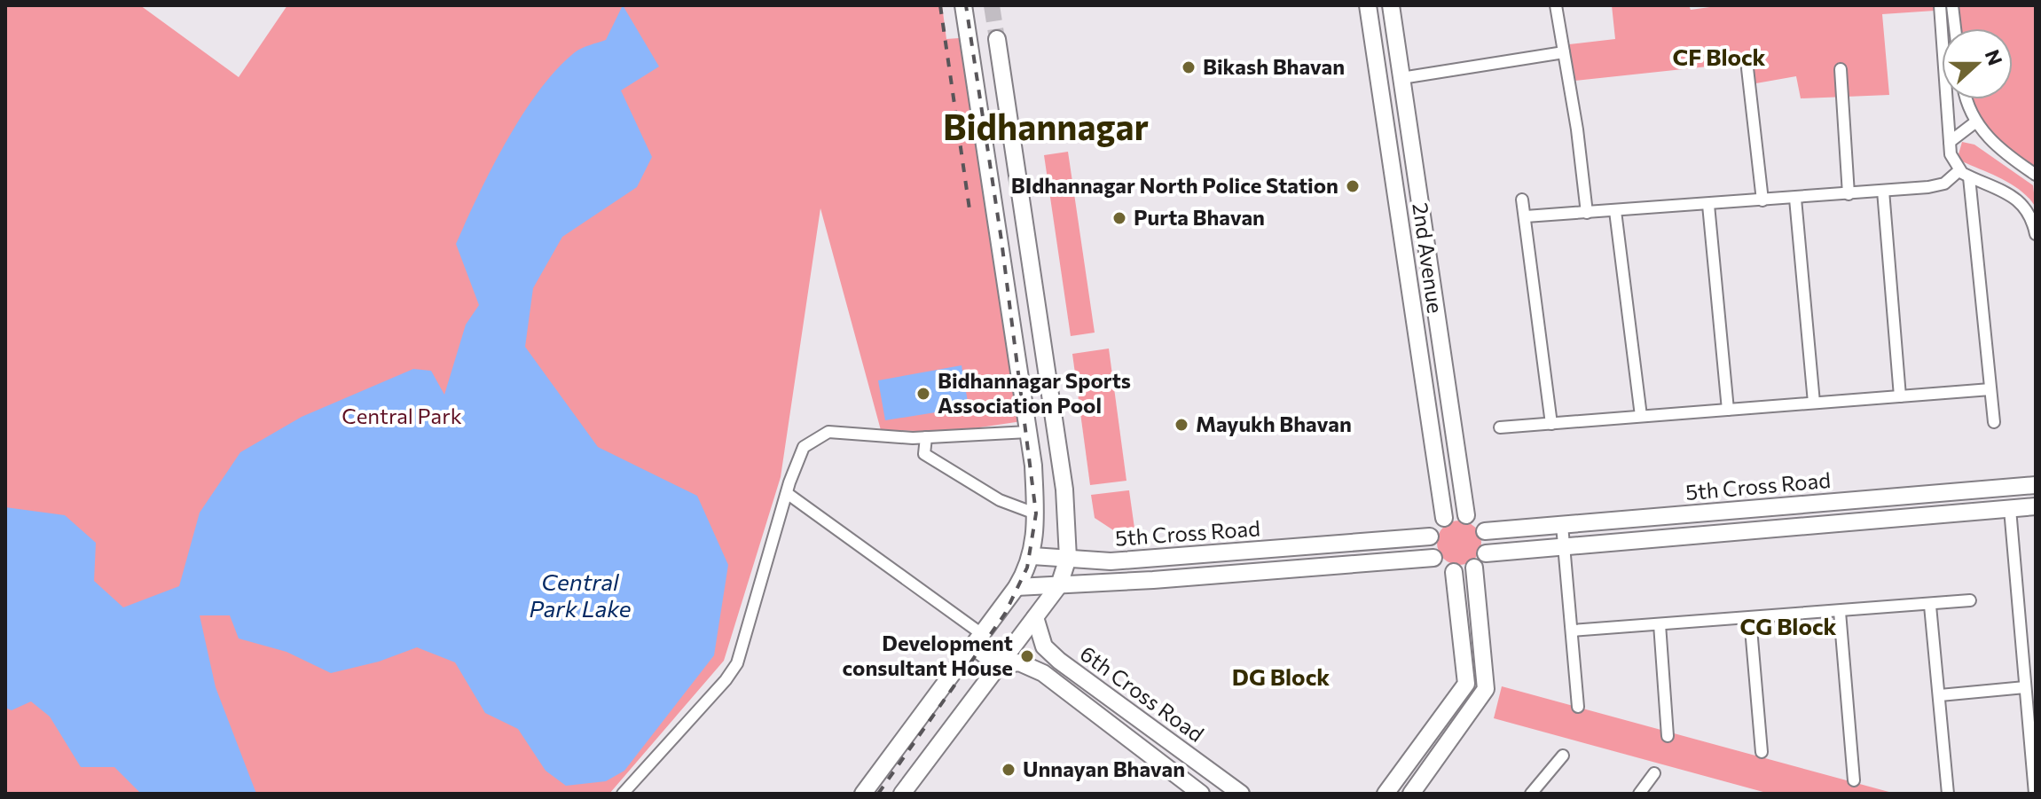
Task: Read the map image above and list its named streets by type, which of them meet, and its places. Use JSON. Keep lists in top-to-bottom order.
{
  "streets": {
    "street": ["2nd Avenue", "5th Cross Road", "6th Cross Road"]
  },
  "crossings": [
    ["2nd Avenue", "5th Cross Road"]
  ],
  "districts": [
    "CF Block",
    "Bidhannagar",
    "CG Block",
    "DG Block"
  ],
  "water": ["Central Park Lake"],
  "parks": ["Central Park"],
  "places": [
    "Bikash Bhavan",
    "BIdhannagar North Police Station",
    "Purta Bhavan",
    "Bidhannagar Sports Association Pool",
    "Mayukh Bhavan",
    "Development consultant House",
    "Unnayan Bhavan"
  ],
  "north": "right"
}
